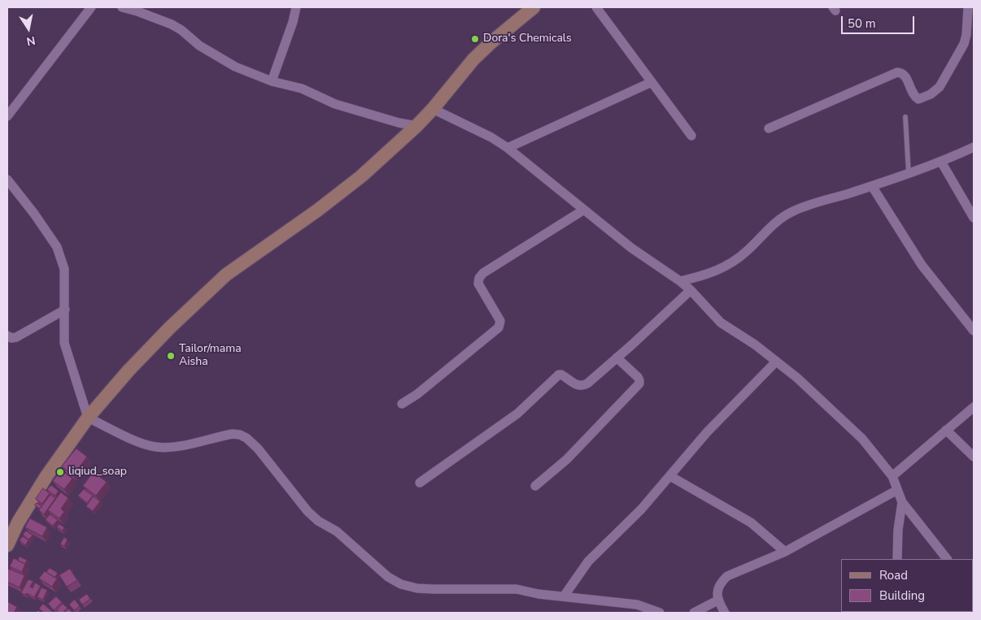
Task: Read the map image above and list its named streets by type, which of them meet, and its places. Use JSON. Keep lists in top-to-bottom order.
{
  "places": ["Dora's Chemicals", "Tailor/mama Aisha", "liqiud_soap"],
  "legend": ["Road", "Building"],
  "scale_bar": "50 m",
  "north": "bottom"
}
